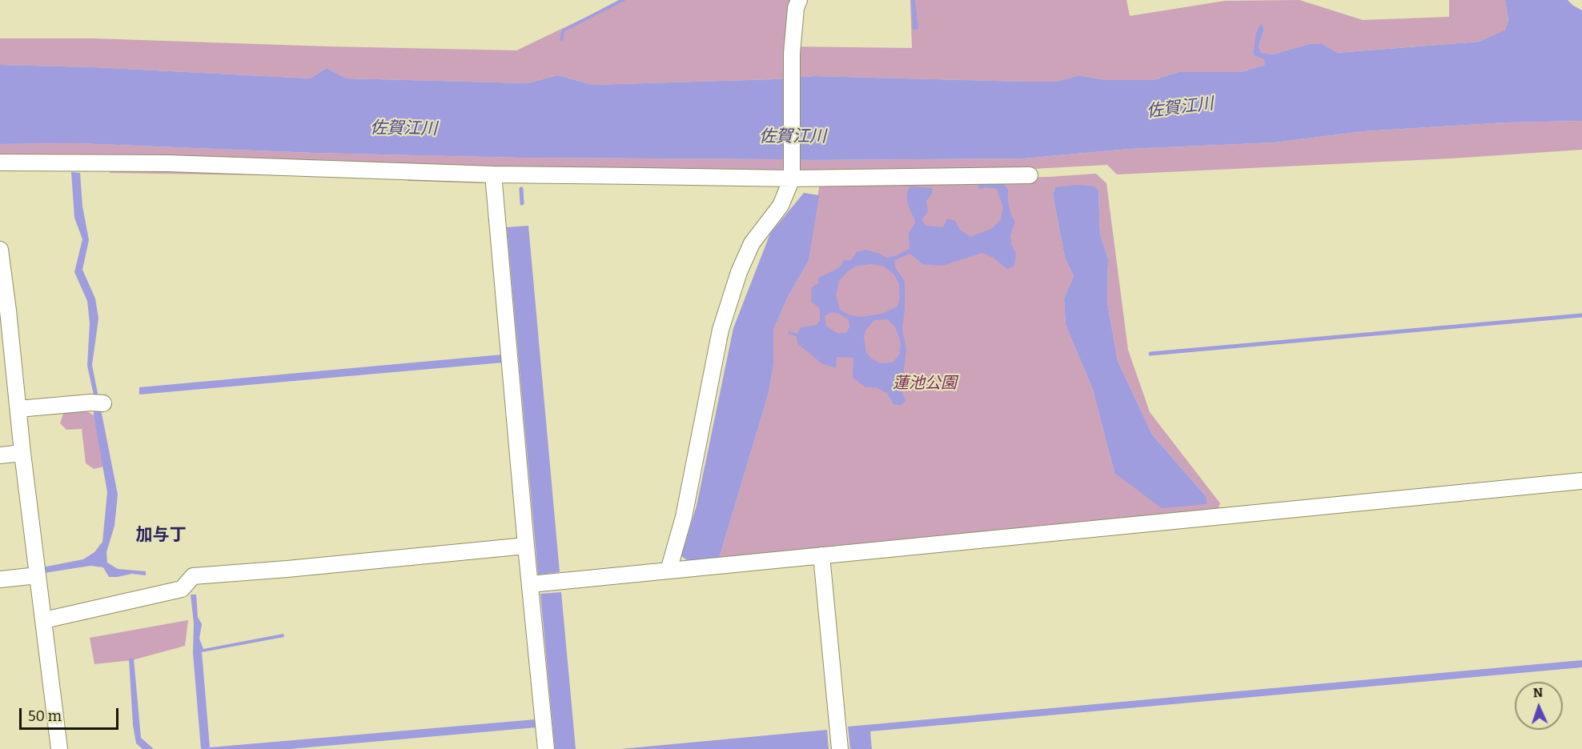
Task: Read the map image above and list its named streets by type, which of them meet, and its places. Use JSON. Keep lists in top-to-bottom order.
{
  "districts": ["加与丁"],
  "water": ["佐賀江川"],
  "parks": ["蓮池公園"],
  "scale_bar": "50 m",
  "north": "top"
}
